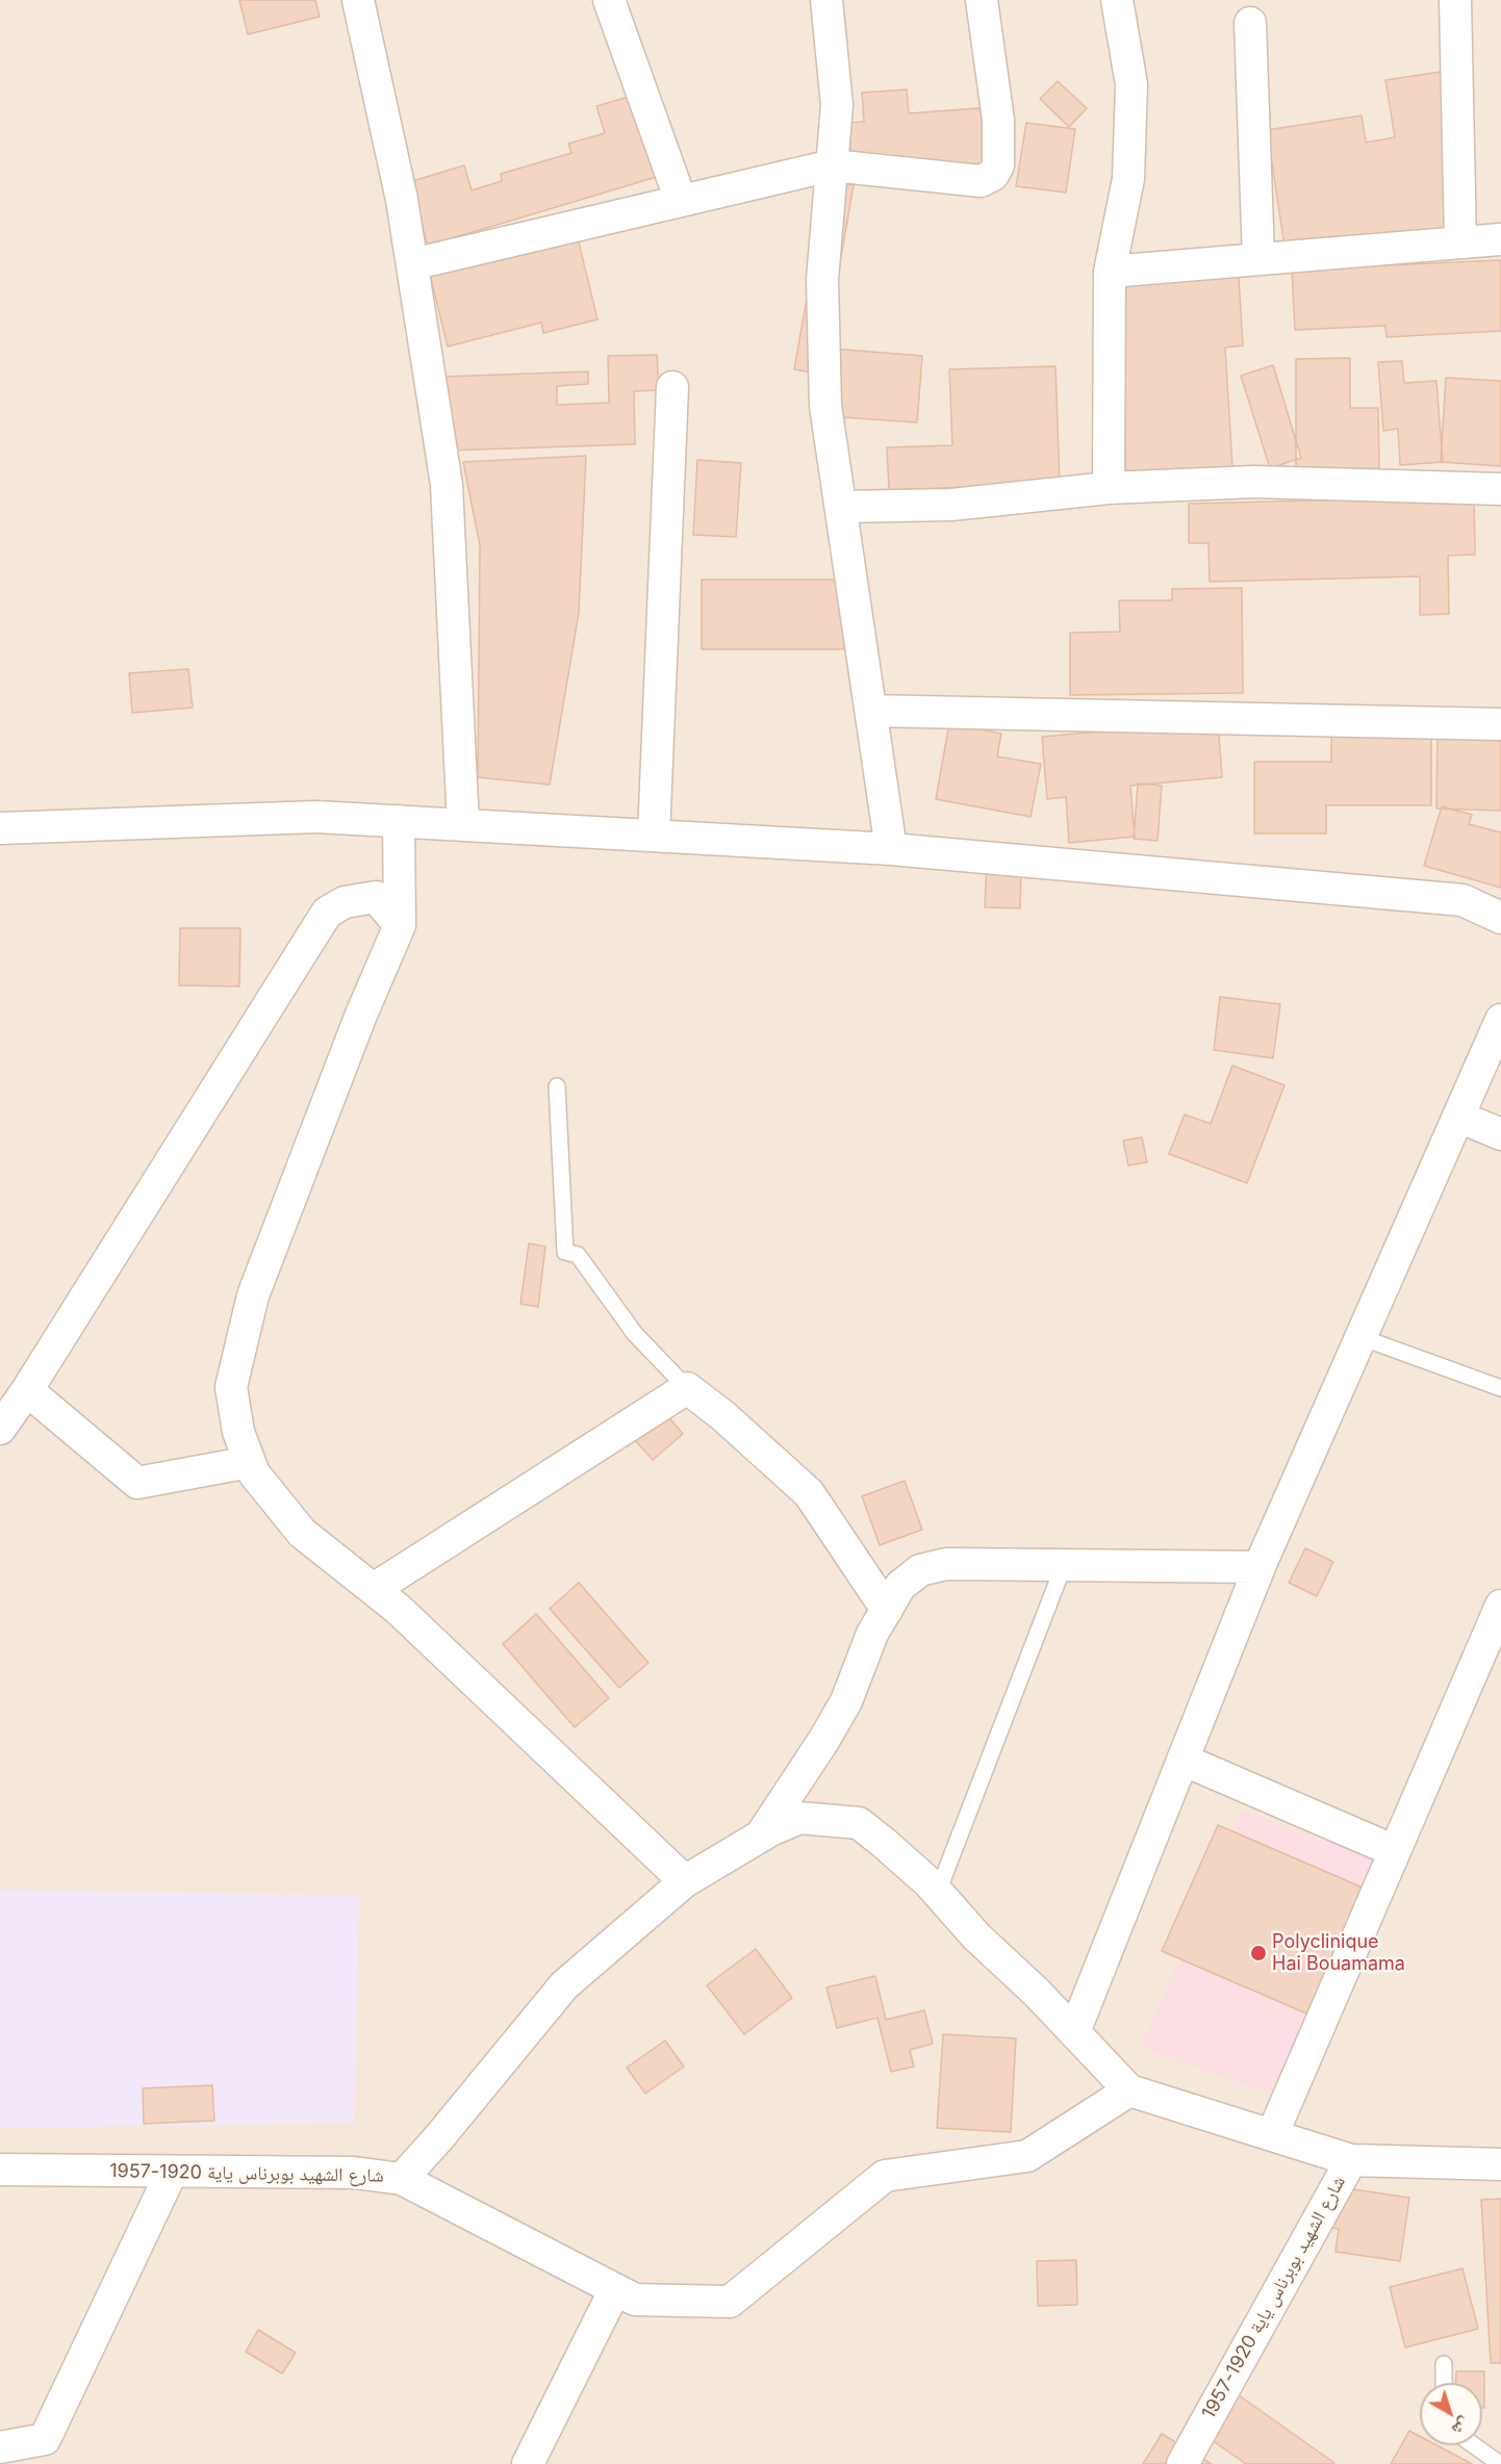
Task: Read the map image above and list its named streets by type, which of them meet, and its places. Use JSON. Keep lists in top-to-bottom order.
{
  "streets": {
    "street": ["شارع الشهيد بوبرناس ياية 1920-1957"]
  },
  "places": ["Polyclinique Hai Bouamama"],
  "north": "bottom right"
}
